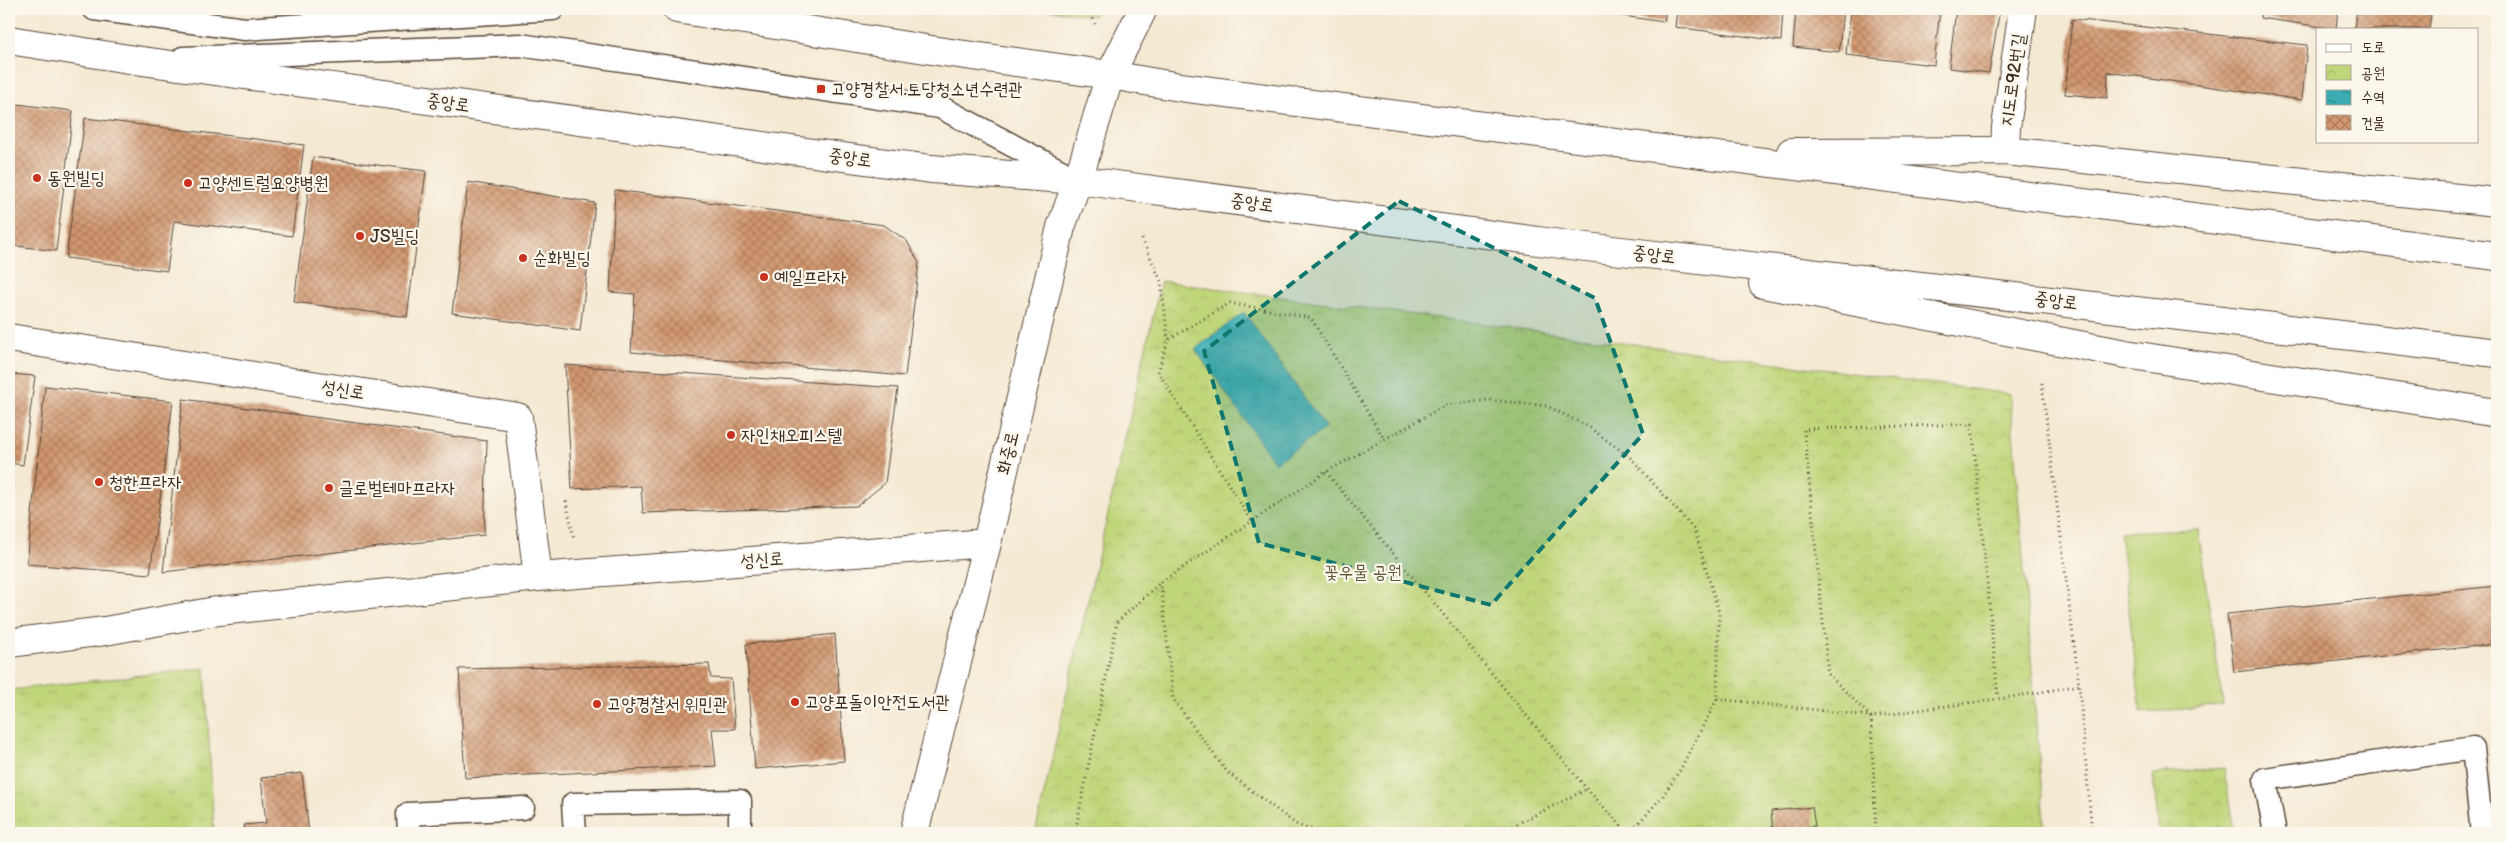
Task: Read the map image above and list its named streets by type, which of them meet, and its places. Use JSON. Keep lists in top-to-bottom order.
{
  "streets": {
    "main road": [
      "지도로92번길",
      "중앙로",
      "성신로",
      "화중로"
    ]
  },
  "crossings": [
    ["중앙로", "화중로"],
    ["성신로", "화중로"]
  ],
  "parks": ["꽃우물 공원"],
  "places": {
    "transit": ["고양경찰서.토당청소년수련관"],
    "other": [
      "동원빌딩",
      "고양센트럴요양병원",
      "JS빌딩",
      "순화빌딩",
      "예일프라자",
      "자인채오피스텔",
      "청한프라자",
      "글로벌테마프라자",
      "고양포돌이안전도서관",
      "고양경찰서 위민관"
    ]
  },
  "legend": [
    "도로",
    "공원",
    "수역",
    "건물"
  ]
}
